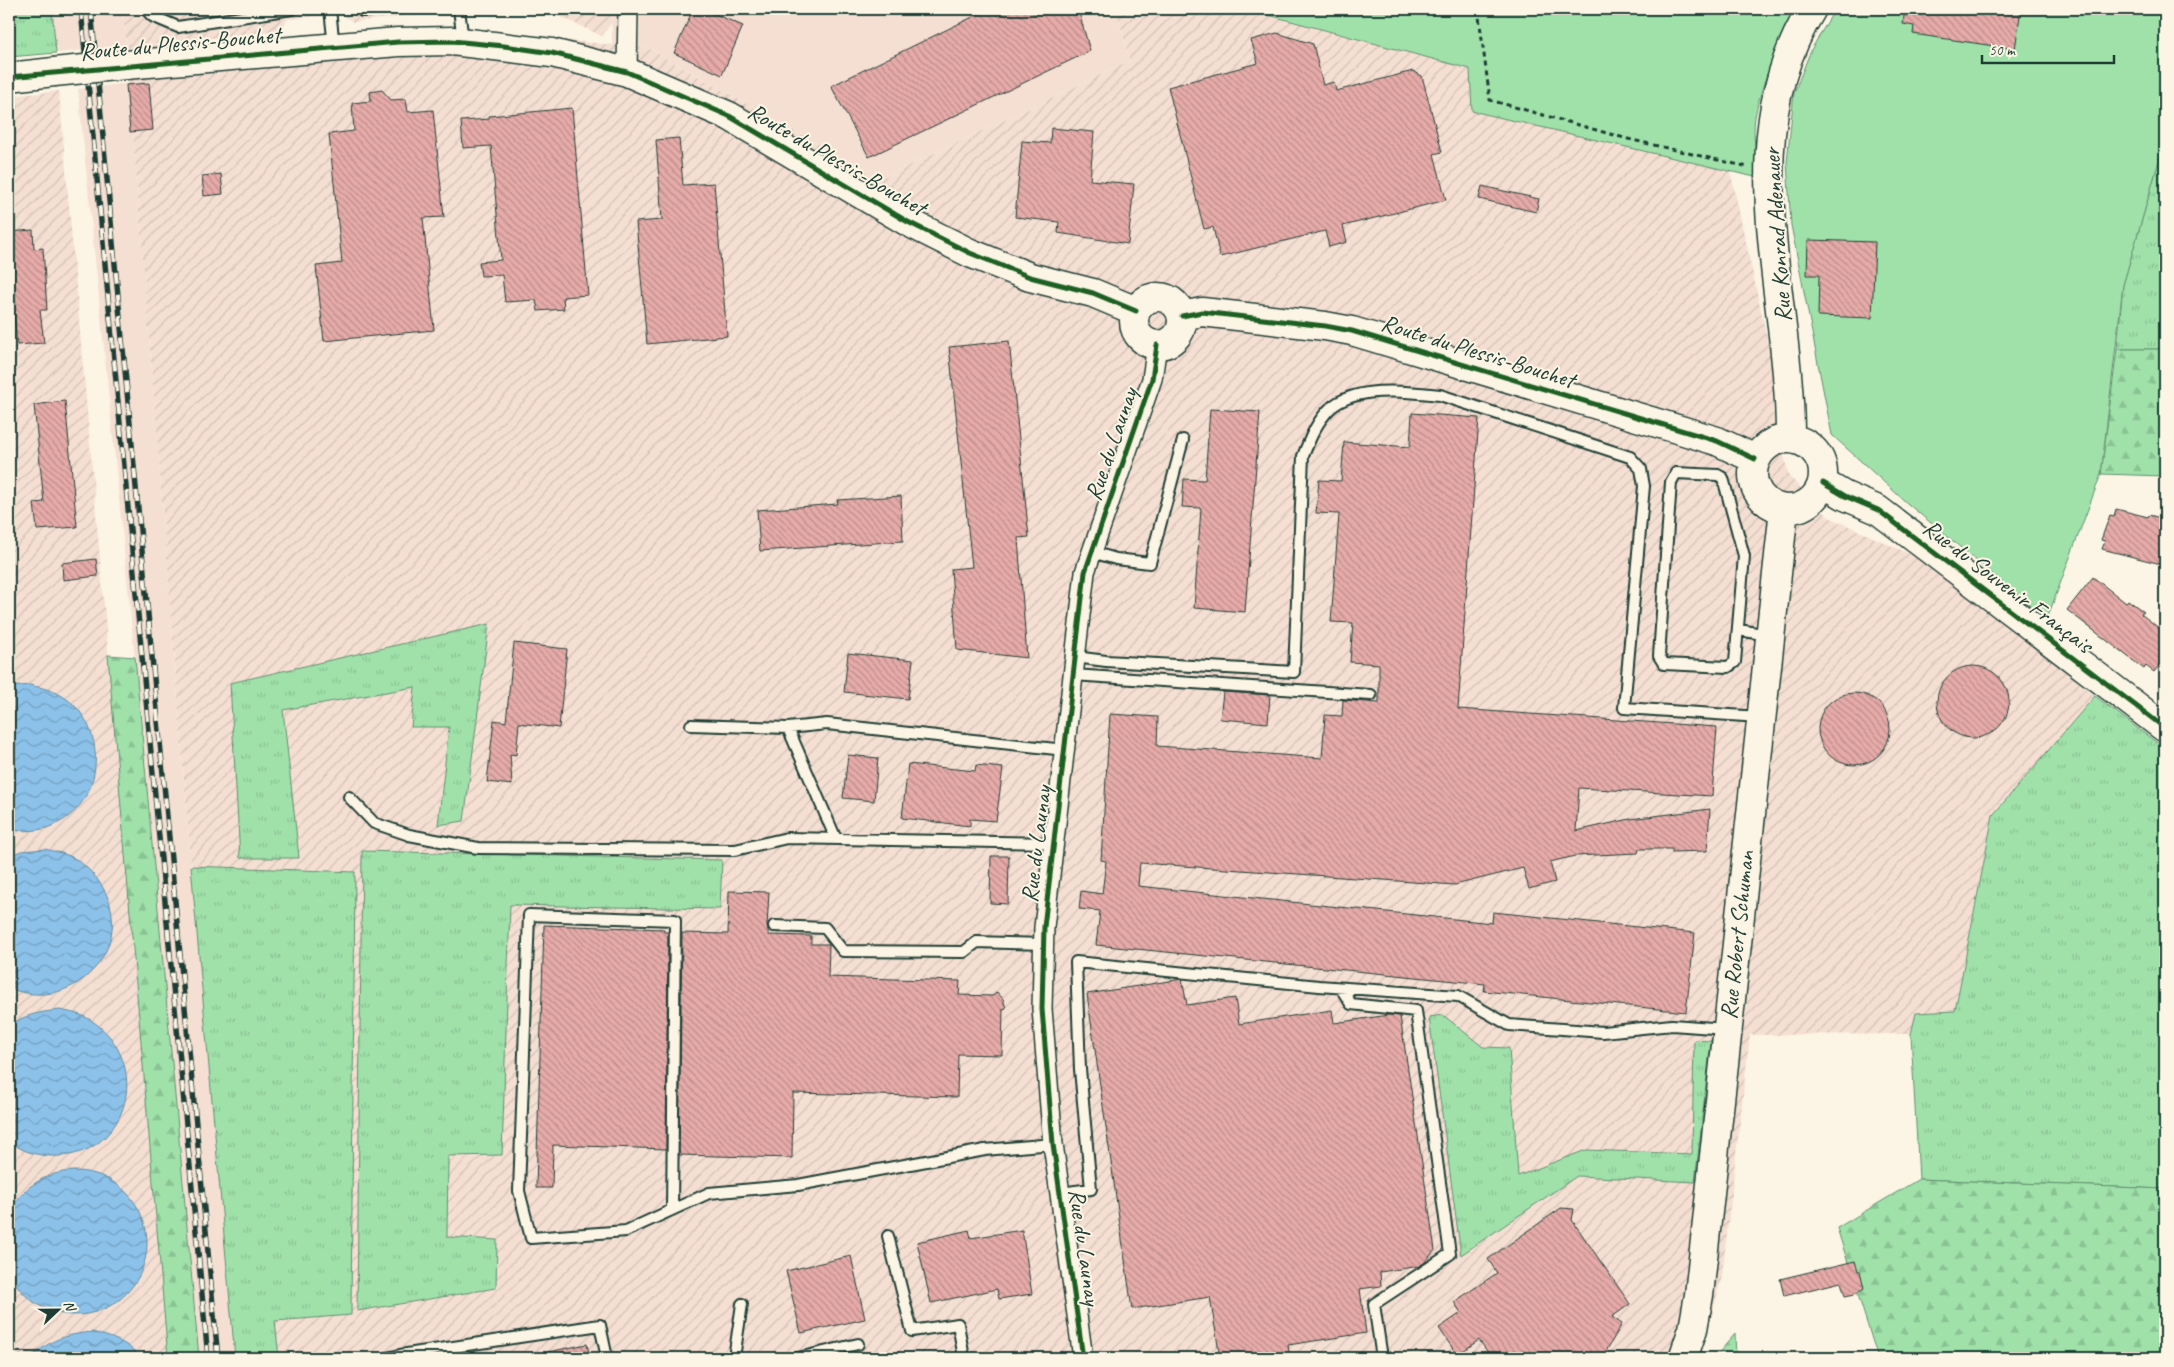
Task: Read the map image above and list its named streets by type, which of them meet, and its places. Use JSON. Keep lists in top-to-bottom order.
{
  "streets": {
    "street": [
      "Route du Plessis-Bouchet",
      "Rue Konrad Adenauer",
      "Rue du Launay",
      "Rue du Souvenir Français",
      "Rue Robert Schuman"
    ]
  },
  "crossings": [
    ["Route du Plessis-Bouchet", "Rue Konrad Adenauer"],
    ["Route du Plessis-Bouchet", "Rue du Launay"],
    ["Route du Plessis-Bouchet", "Rue du Souvenir Français"],
    ["Route du Plessis-Bouchet", "Rue Robert Schuman"],
    ["Rue Konrad Adenauer", "Rue du Souvenir Français"],
    ["Rue Konrad Adenauer", "Rue Robert Schuman"],
    ["Rue du Souvenir Français", "Rue Robert Schuman"]
  ],
  "scale_bar": "50 m",
  "north": "right"
}
